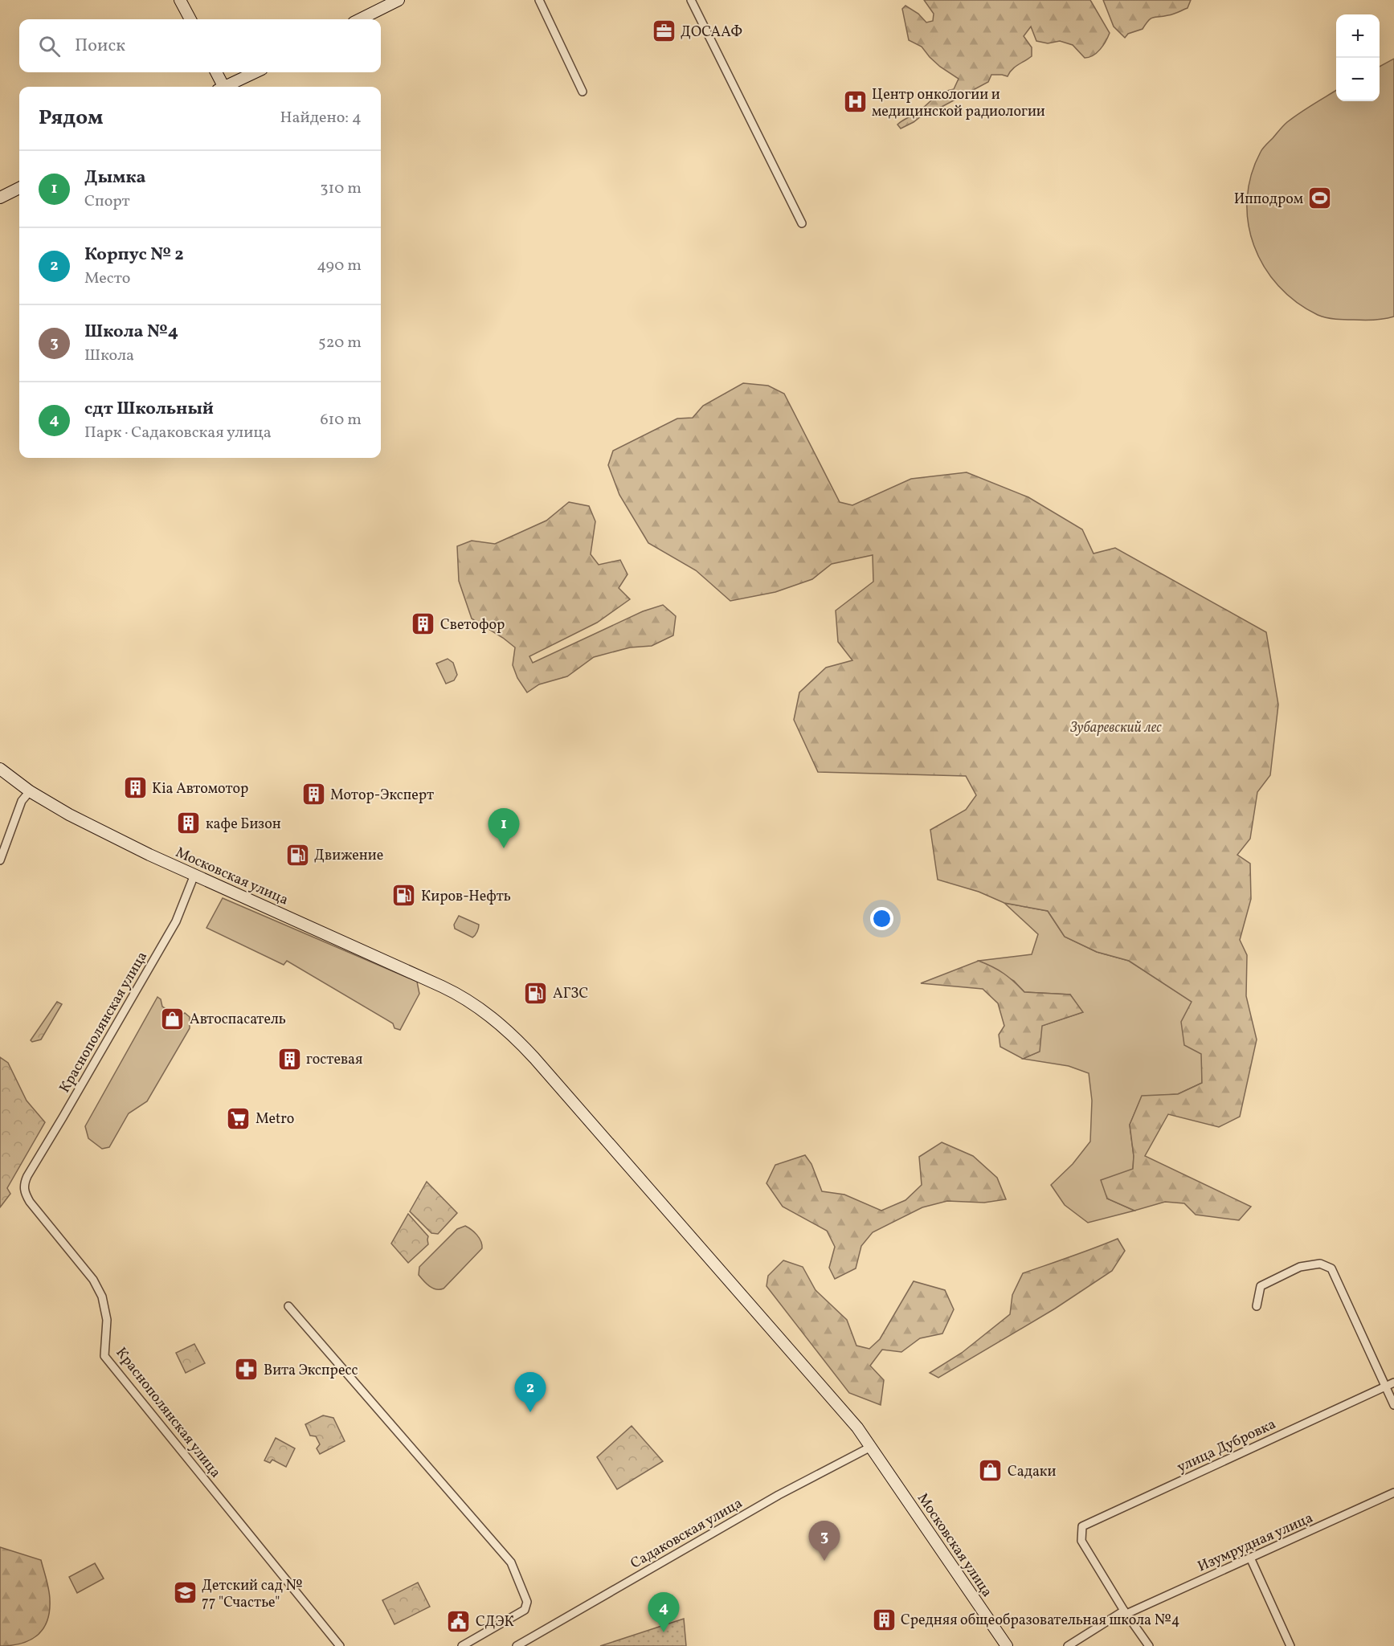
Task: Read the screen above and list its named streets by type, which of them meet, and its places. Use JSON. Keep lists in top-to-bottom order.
{
  "streets": {
    "main road": ["Московская улица"],
    "street": [
      "Краснополянская улица",
      "улица Дубровка",
      "Садаковская улица",
      "Изумрудная улица"
    ]
  },
  "crossings": [
    ["Московская улица", "Краснополянская улица"],
    ["Московская улица", "Садаковская улица"],
    ["улица Дубровка", "Изумрудная улица"]
  ],
  "parks": ["Зубаревский лес"],
  "places": {
    "office": ["ДОСААФ"],
    "hospital": ["Центр онкологии и медицинской радиологии"],
    "sports": ["Ипподром"],
    "building": [
      "Светофор",
      "Kia Автомотор",
      "Мотор-Эксперт",
      "кафе Бизон",
      "гостевая",
      "Средняя общеобразовательная школа №4"
    ],
    "fuel station": ["Движение", "Киров-Нефть", "АГЗС"],
    "shop": ["Автоспасатель", "Садаки"],
    "supermarket": ["Metro"],
    "pharmacy": ["Вита Экспресс"],
    "school or university": ["Детский сад № 77 \"Счастье\""],
    "public building": ["СДЭК"]
  },
  "page": {
    "map_buttons": ["+", "−"],
    "search": "Поиск",
    "heading": ["Рядом", "Найдено: 4"],
    "list": [
      {
        "mark": "1",
        "name": "Дымка",
        "note": "Спорт",
        "value": "310 m"
      },
      {
        "mark": "2",
        "name": "Корпус № 2",
        "note": "Место",
        "value": "490 m"
      },
      {
        "mark": "3",
        "name": "Школа №4",
        "note": "Школа",
        "value": "520 m"
      },
      {
        "mark": "4",
        "name": "сдт Школьный",
        "note": "Парк · Садаковская улица",
        "value": "610 m"
      }
    ],
    "pins": [
      "1",
      "2",
      "3",
      "4"
    ]
  }
}
